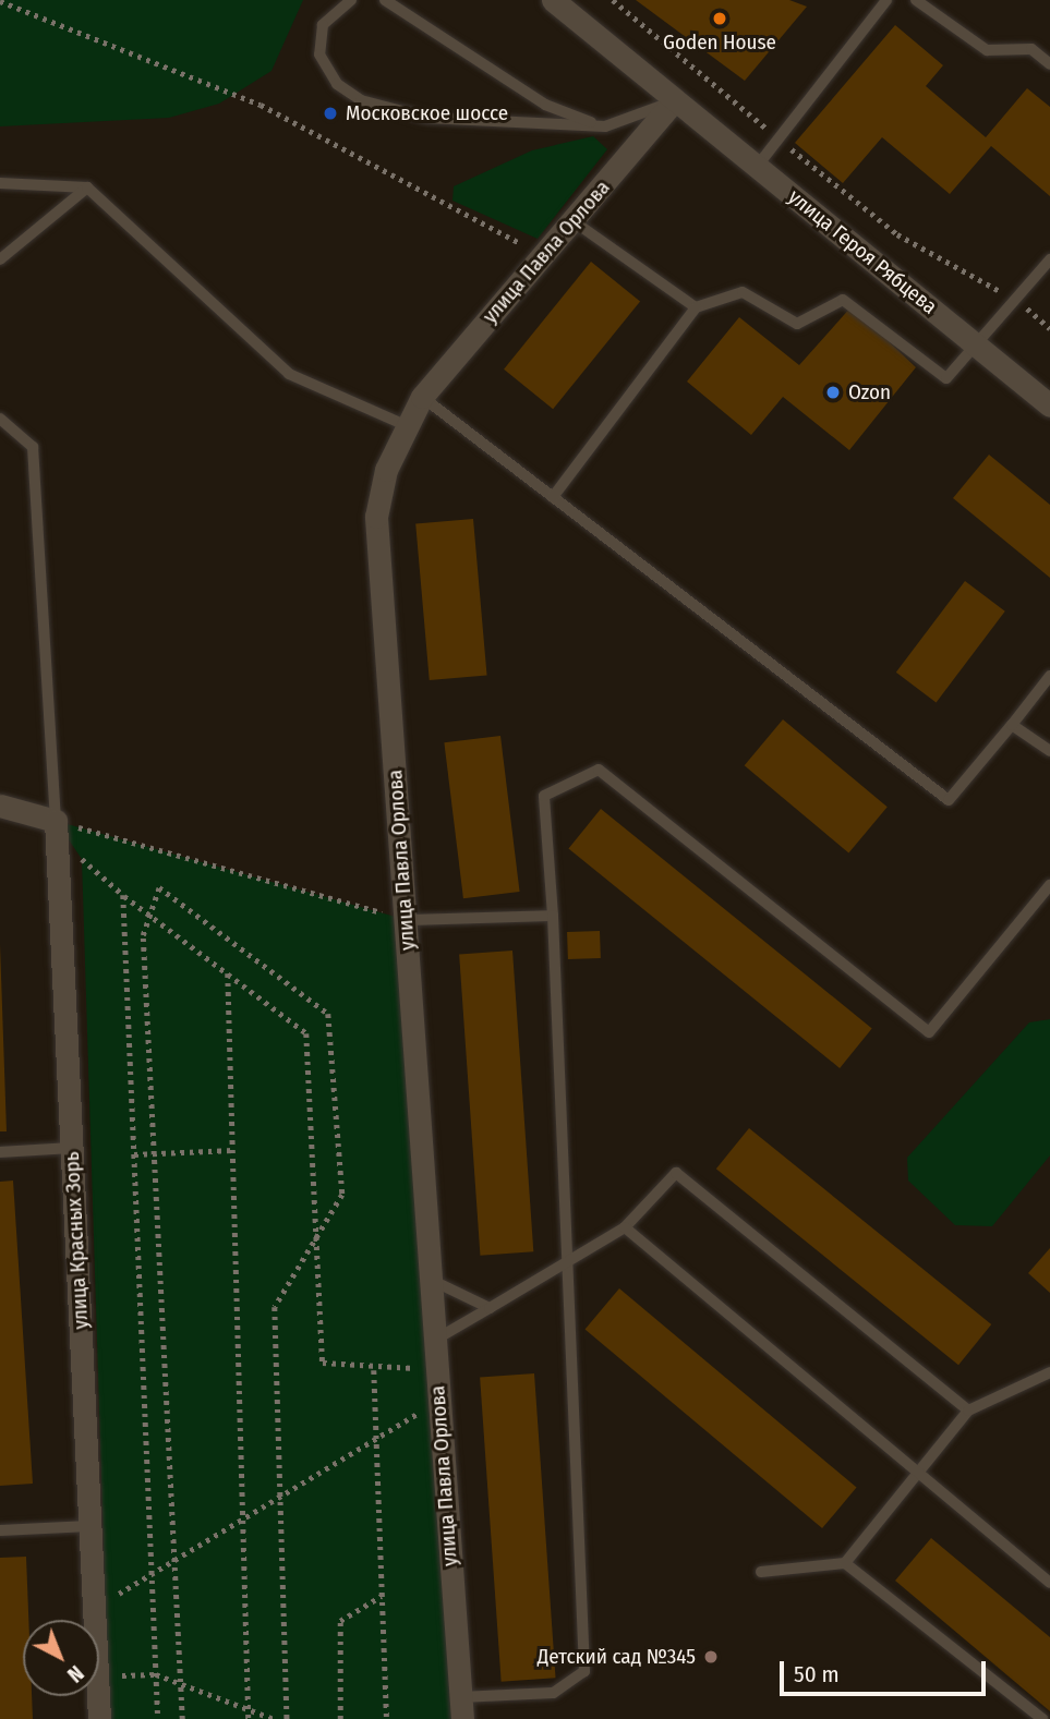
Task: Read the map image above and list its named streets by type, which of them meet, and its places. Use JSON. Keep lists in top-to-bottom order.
{
  "streets": {
    "street": ["улица Павла Орлова", "улица Героя Рябцева", "улица Красных Зорь"]
  },
  "crossings": [
    ["улица Павла Орлова", "улица Героя Рябцева"]
  ],
  "places": [
    "Goden House",
    "Московское шоссе",
    "Ozon",
    "Детский сад №345"
  ],
  "scale_bar": "50 m",
  "north": "bottom right"
}
